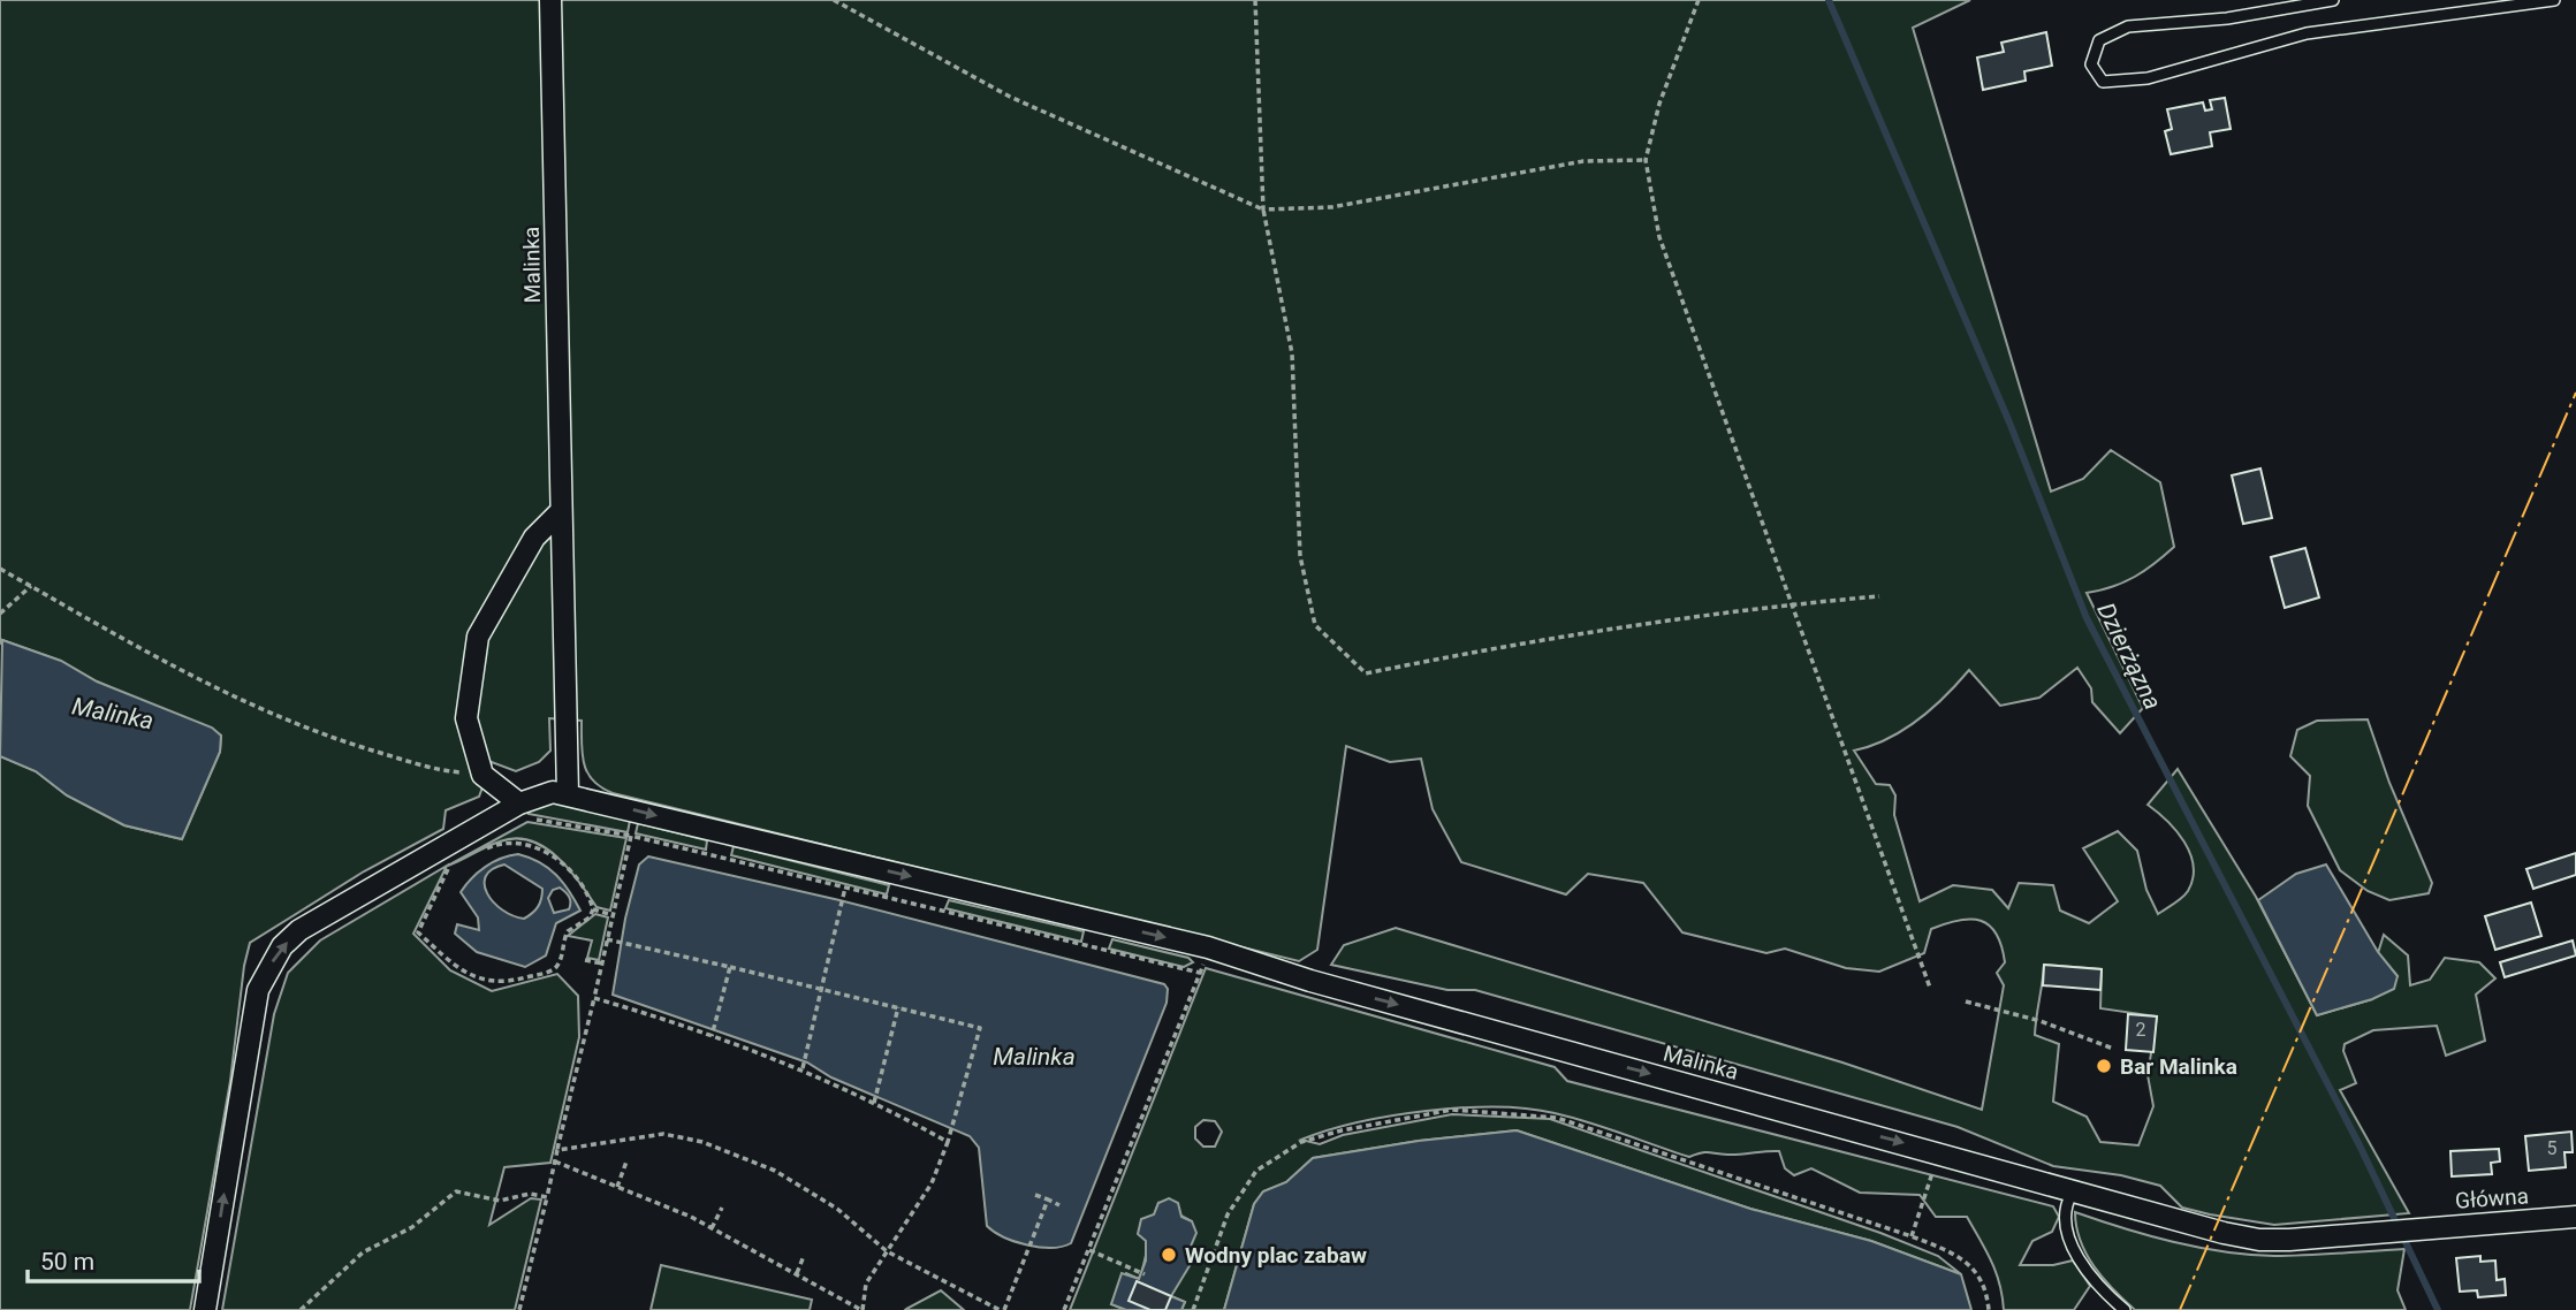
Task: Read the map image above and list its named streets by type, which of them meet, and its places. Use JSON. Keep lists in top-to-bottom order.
{
  "streets": {
    "street": ["Malinka", "Główna"]
  },
  "crossings": [
    ["Malinka", "Główna"]
  ],
  "one_way": ["Malinka"],
  "water": ["Dzierżązna", "Malinka"],
  "places": ["Bar Malinka", "Wodny plac zabaw"],
  "house_numbers": ["2", "5"],
  "scale_bar": "50 m"
}
